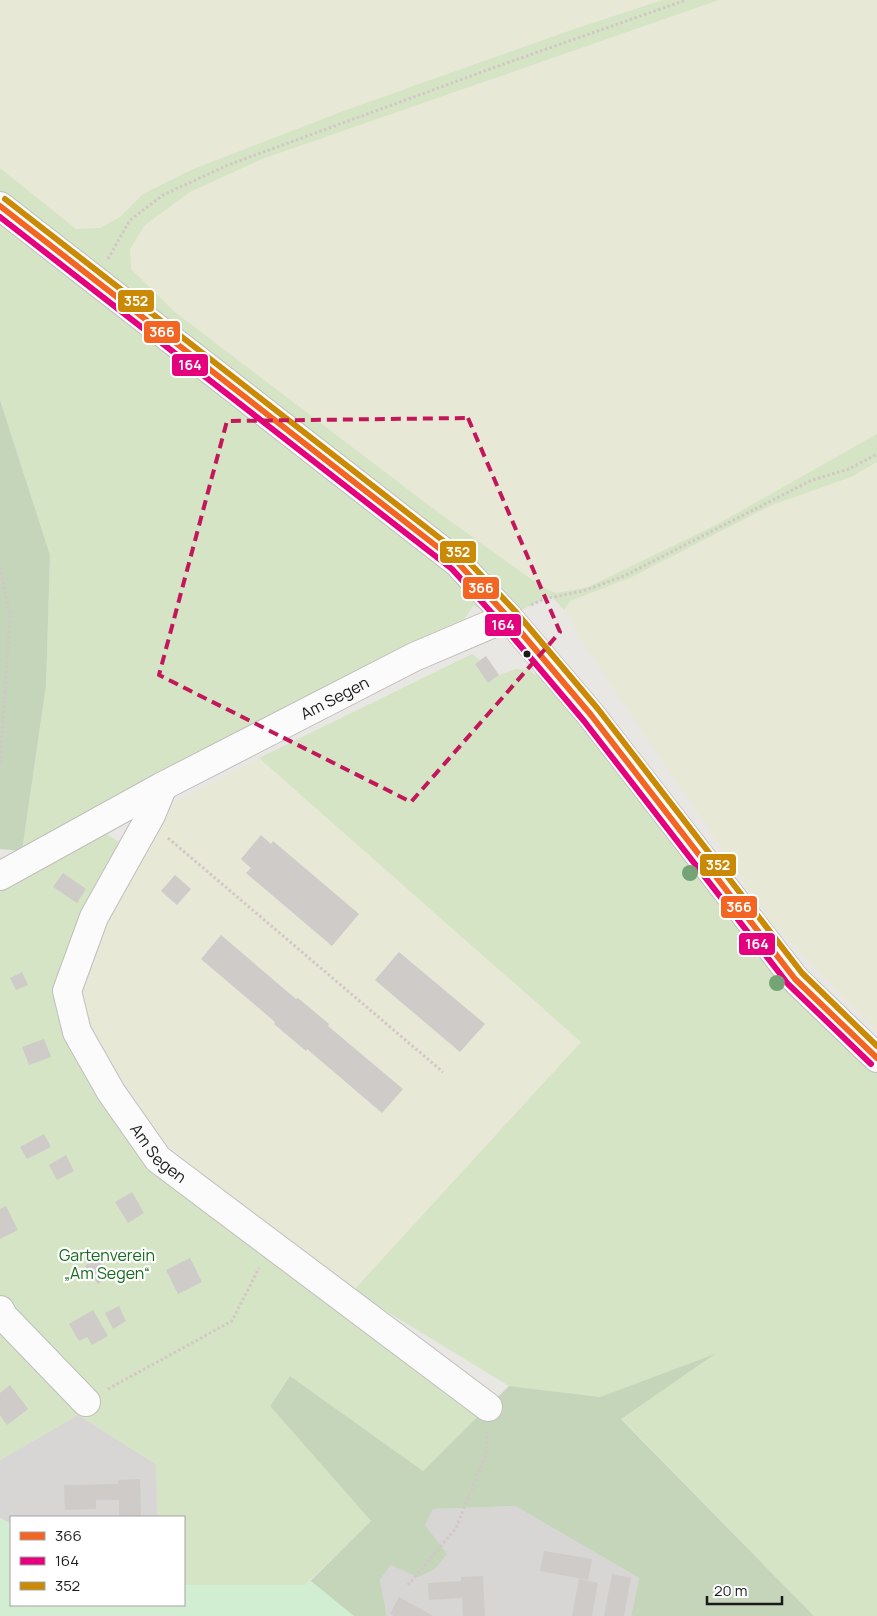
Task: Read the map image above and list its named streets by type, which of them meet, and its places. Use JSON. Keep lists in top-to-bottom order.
{
  "streets": {
    "street": ["Am Segen"]
  },
  "parks": ["Gartenverein „Am Segen“"],
  "lines": ["transit line 352", "transit line 366", "transit line 164"],
  "legend": ["366", "164", "352"],
  "scale_bar": "20 m"
}
